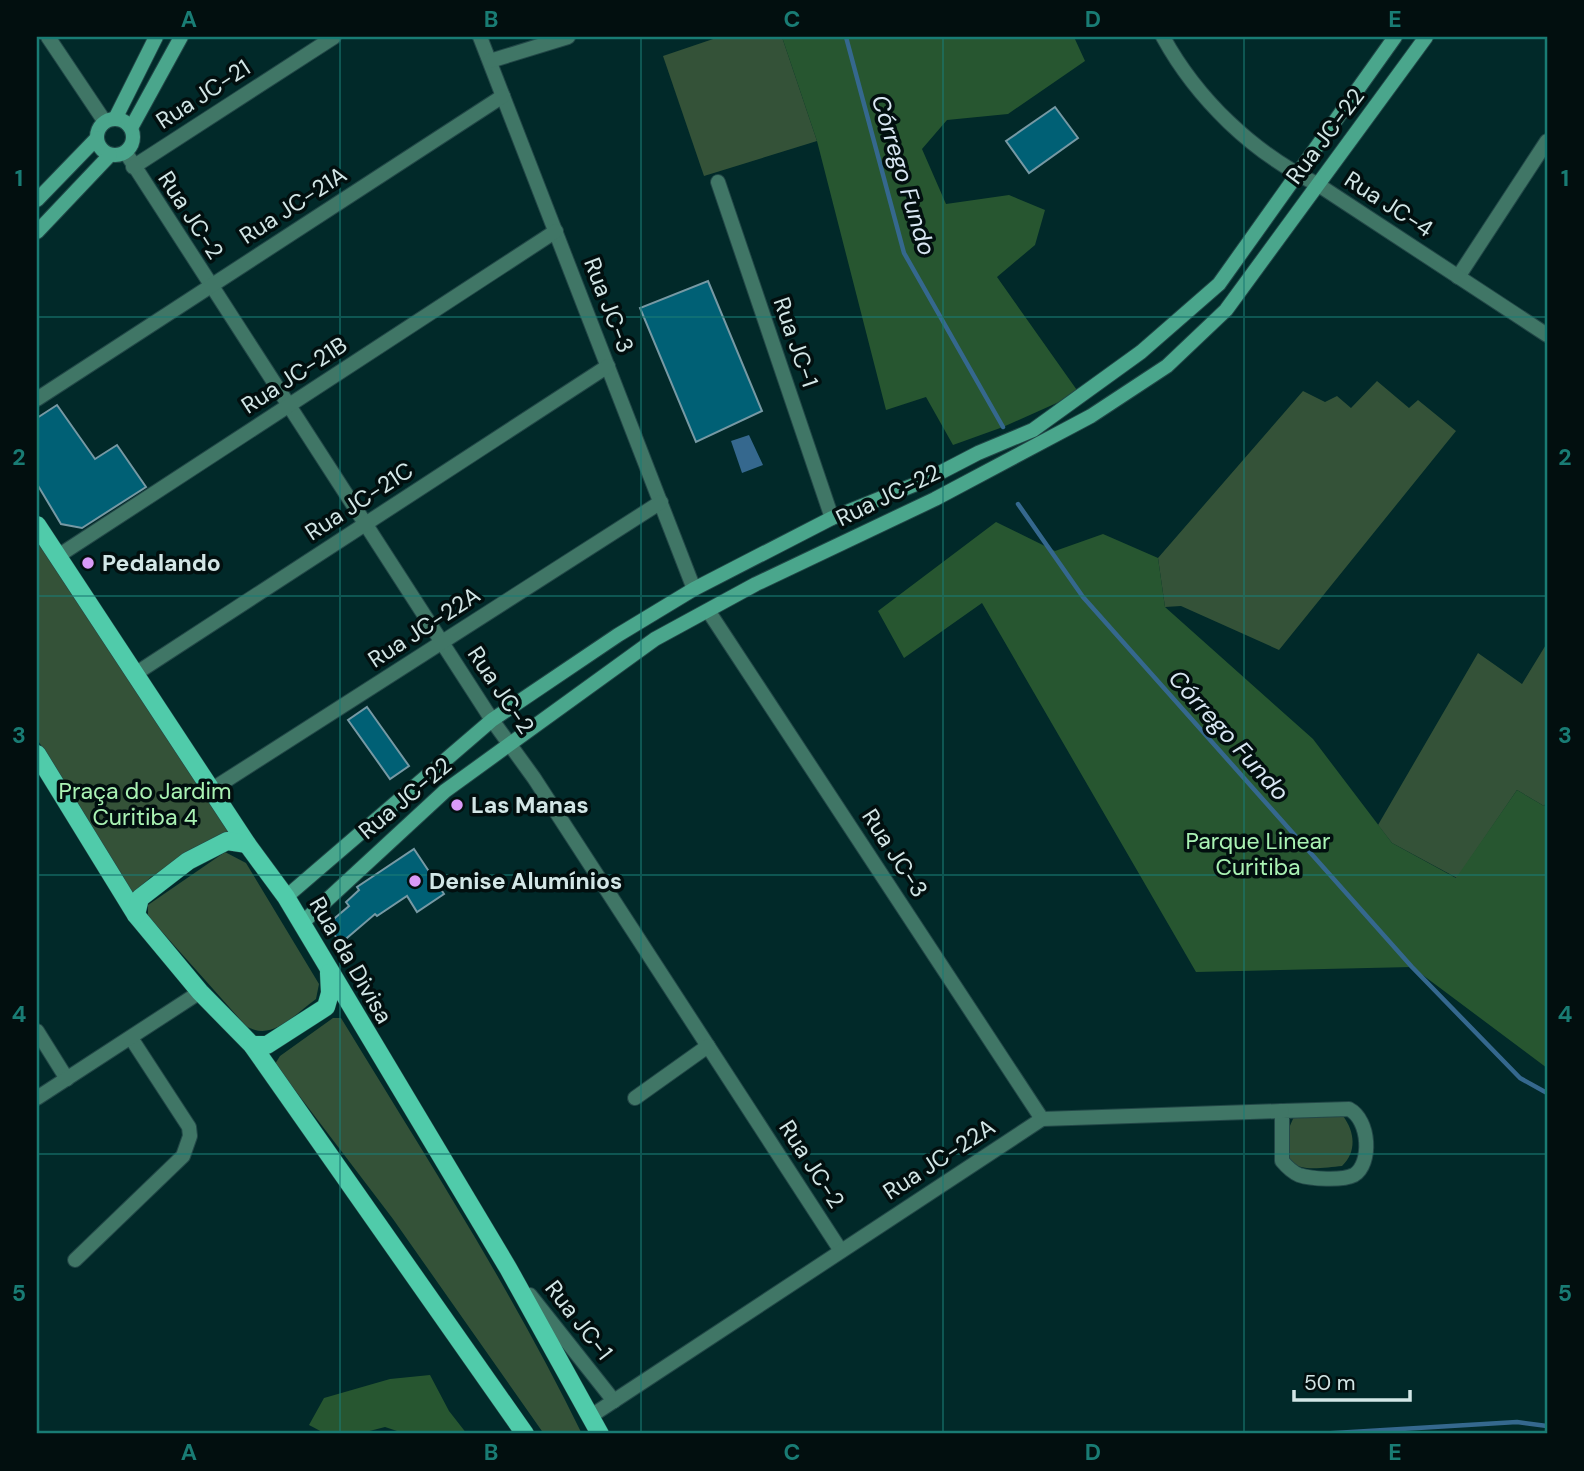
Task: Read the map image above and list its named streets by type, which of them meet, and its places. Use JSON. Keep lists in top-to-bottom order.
{
  "streets": {
    "main road": ["Rua JC-22", "Rua da Divisa"],
    "street": [
      "Rua JC-21",
      "Rua JC-4",
      "Rua JC-21A",
      "Rua JC-2",
      "Rua JC-3",
      "Rua JC-1",
      "Rua JC-21B",
      "Rua JC-21C",
      "Rua JC-22A"
    ]
  },
  "crossings": [
    ["Rua JC-21", "Rua JC-2"],
    ["Rua JC-22", "Rua JC-4"],
    ["Rua JC-22", "Rua JC-2"],
    ["Rua JC-22", "Rua JC-3"],
    ["Rua JC-22", "Rua JC-1"],
    ["Rua JC-22", "Rua da Divisa"],
    ["Rua JC-21A", "Rua JC-2"],
    ["Rua JC-21A", "Rua JC-3"],
    ["Rua JC-2", "Rua JC-21B"],
    ["Rua JC-2", "Rua JC-21C"],
    ["Rua JC-2", "Rua JC-22A"],
    ["Rua JC-3", "Rua JC-21B"],
    ["Rua JC-3", "Rua JC-21C"],
    ["Rua JC-3", "Rua JC-22A"],
    ["Rua JC-1", "Rua JC-22A"],
    ["Rua JC-1", "Rua da Divisa"],
    ["Rua JC-21B", "Rua da Divisa"],
    ["Rua JC-21C", "Rua da Divisa"],
    ["Rua JC-22A", "Rua da Divisa"]
  ],
  "water": ["Córrego Fundo"],
  "parks": ["Praça do Jardim Curitiba 4", "Parque Linear Curitiba"],
  "places": ["Pedalando", "Las Manas", "Denise Alumínios"],
  "scale_bar": "50 m",
  "grid": {
    "columns": [
      "A",
      "B",
      "C",
      "D",
      "E"
    ],
    "rows": [
      "1",
      "2",
      "3",
      "4",
      "5"
    ]
  }
}
